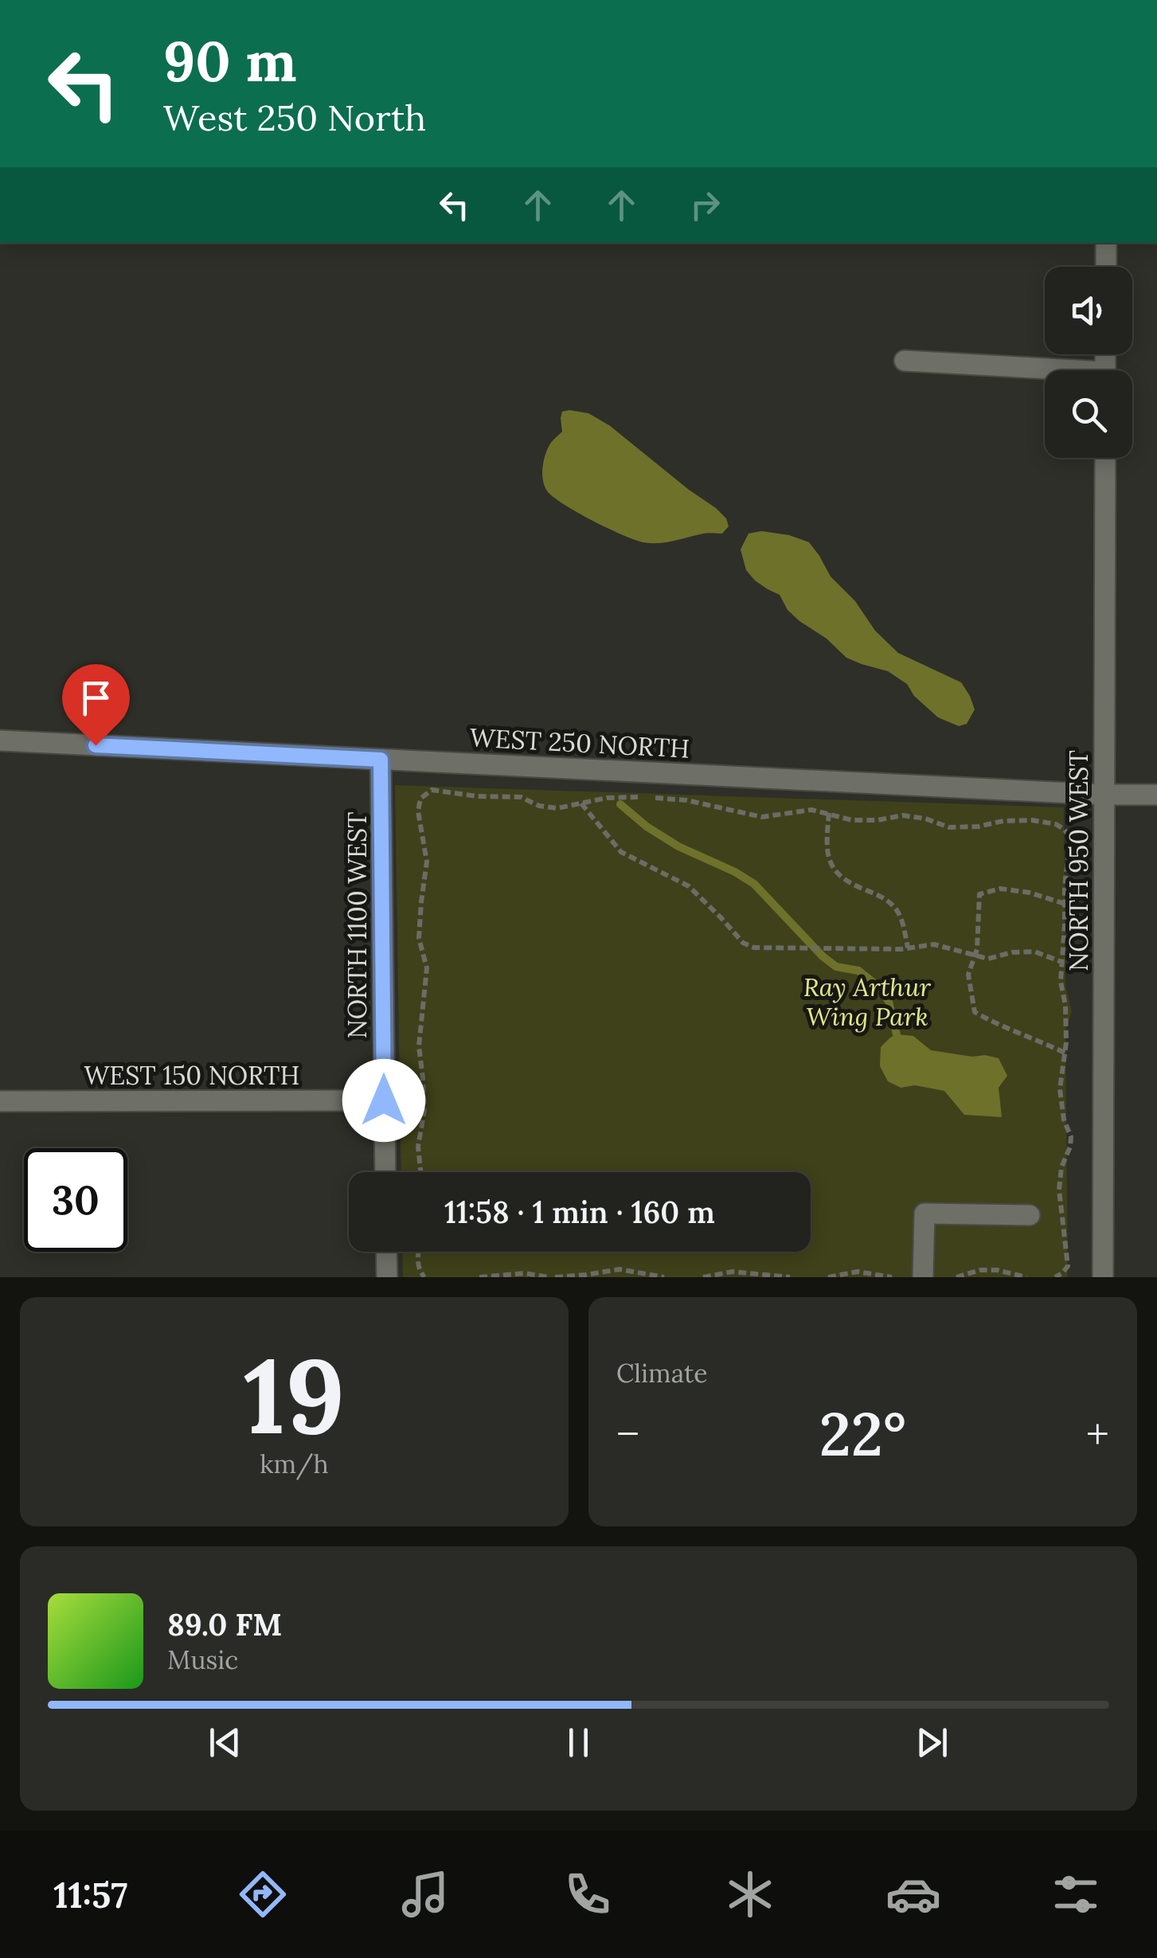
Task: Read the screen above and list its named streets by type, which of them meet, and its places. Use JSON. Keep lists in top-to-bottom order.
{
  "streets": {
    "street": [
      "WEST 250 NORTH",
      "NORTH 950 WEST",
      "NORTH 1100 WEST",
      "WEST 150 NORTH"
    ]
  },
  "crossings": [
    ["WEST 250 NORTH", "NORTH 950 WEST"],
    ["WEST 250 NORTH", "NORTH 1100 WEST"],
    ["NORTH 1100 WEST", "WEST 150 NORTH"]
  ],
  "parks": ["Ray Arthur Wing Park"],
  "page": {
    "turn": ["90 m", "West 250 North"],
    "limit": "30",
    "trip": "11:58 · 1 min · 160 m",
    "tile": [
      ["19", "km/h"],
      "Climate"
    ],
    "heat": ["−", "22°", "+"],
    "song": ["89.0 FM", "Music"],
    "tabs": "11:57"
  }
}
